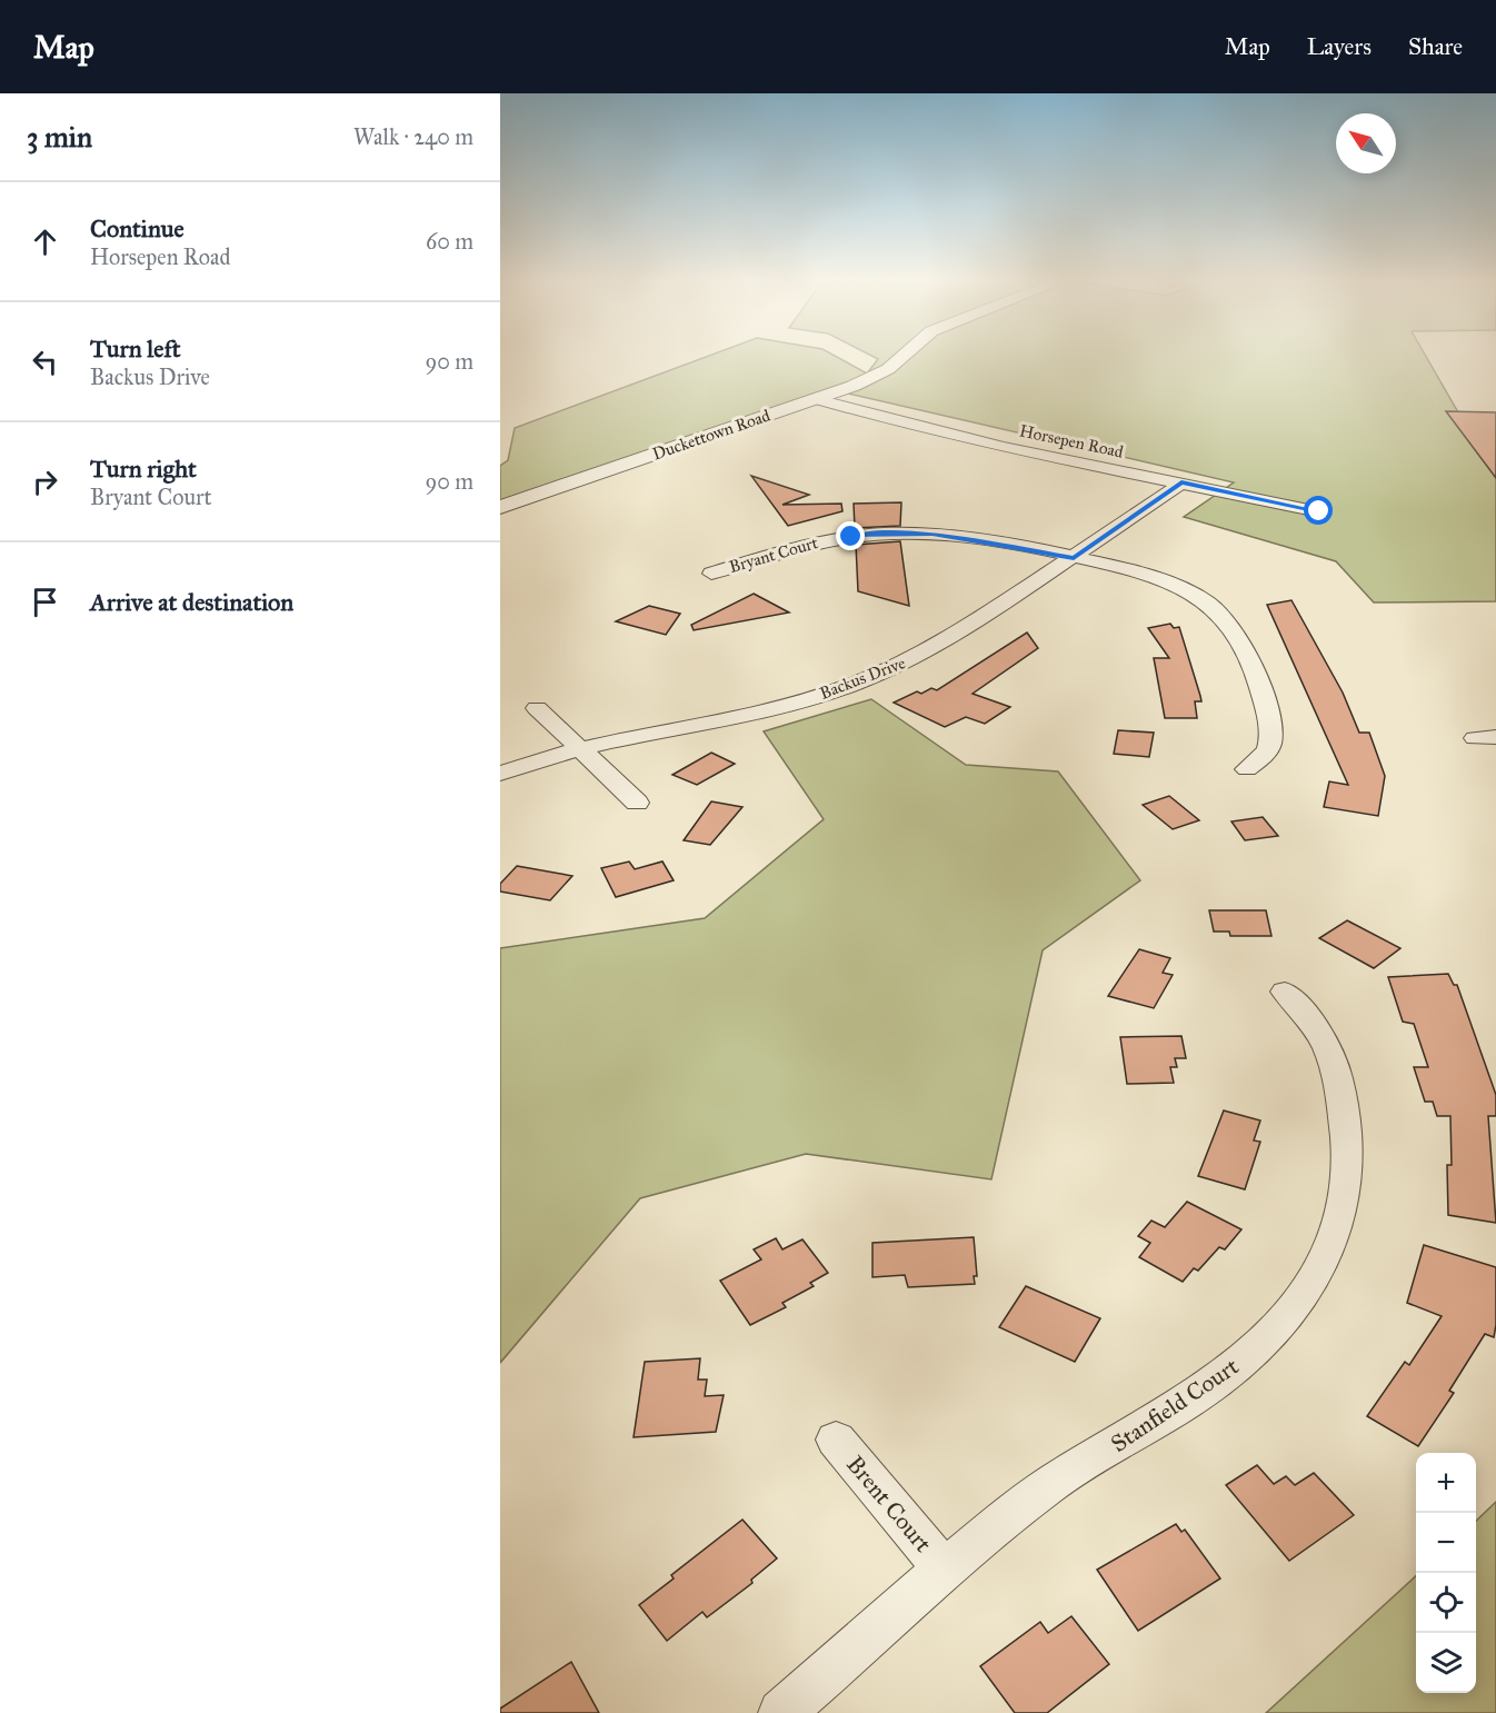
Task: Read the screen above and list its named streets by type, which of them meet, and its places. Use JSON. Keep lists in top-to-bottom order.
{
  "streets": {
    "street": [
      "Duckettown Road",
      "Horsepen Road",
      "Bryant Court",
      "Backus Drive",
      "Stanfield Court",
      "Brent Court"
    ]
  },
  "crossings": [
    ["Duckettown Road", "Horsepen Road"],
    ["Horsepen Road", "Backus Drive"],
    ["Bryant Court", "Backus Drive"],
    ["Stanfield Court", "Brent Court"]
  ],
  "north": "top left",
  "page": {
    "header": "Map",
    "nav": ["Map", "Layers", "Share"],
    "heading": ["3 min", "Walk · 240 m"],
    "list": [
      ["Continue", "Horsepen Road", "60 m"],
      ["Turn left", "Backus Drive", "90 m"],
      ["Turn right", "Bryant Court", "90 m"],
      "Arrive at destination"
    ],
    "map_buttons": ["+", "−"]
  }
}
